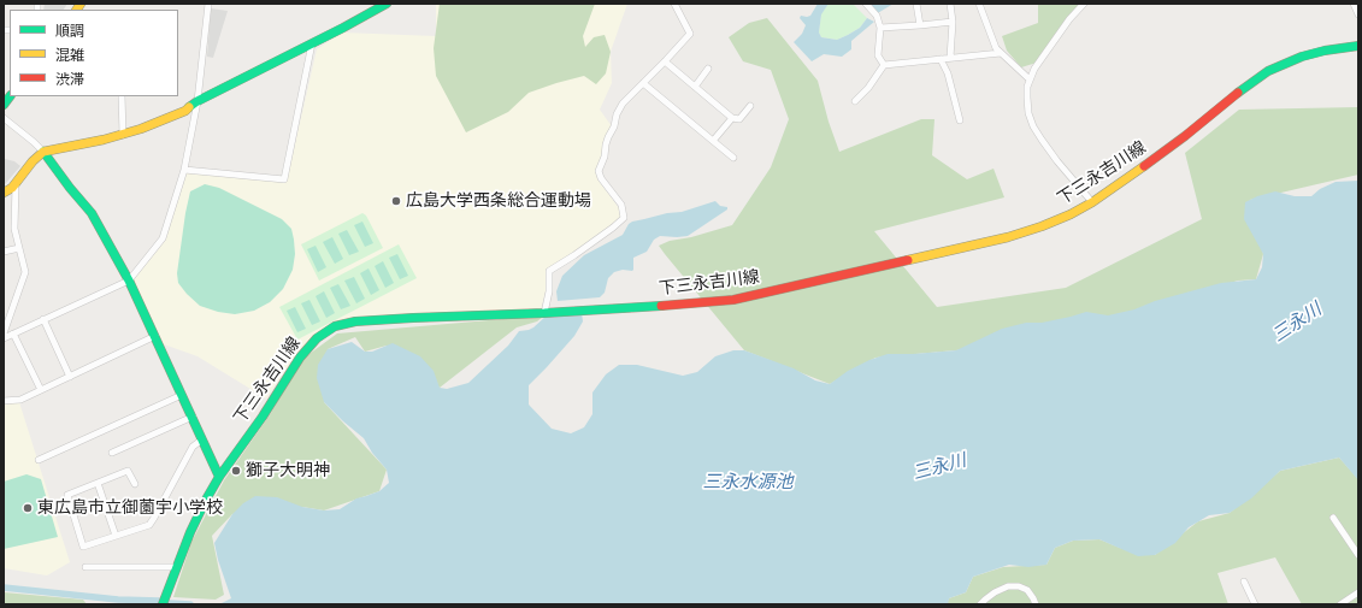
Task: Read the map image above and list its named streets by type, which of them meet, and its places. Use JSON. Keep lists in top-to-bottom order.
{
  "streets": {
    "main road": ["下三永吉川線"]
  },
  "water": ["三永川", "三永水源池"],
  "places": ["広島大学西条総合運動場", "獅子大明神", "東広島市立御薗宇小学校"],
  "legend": ["順調", "混雑", "渋滞"]
}
